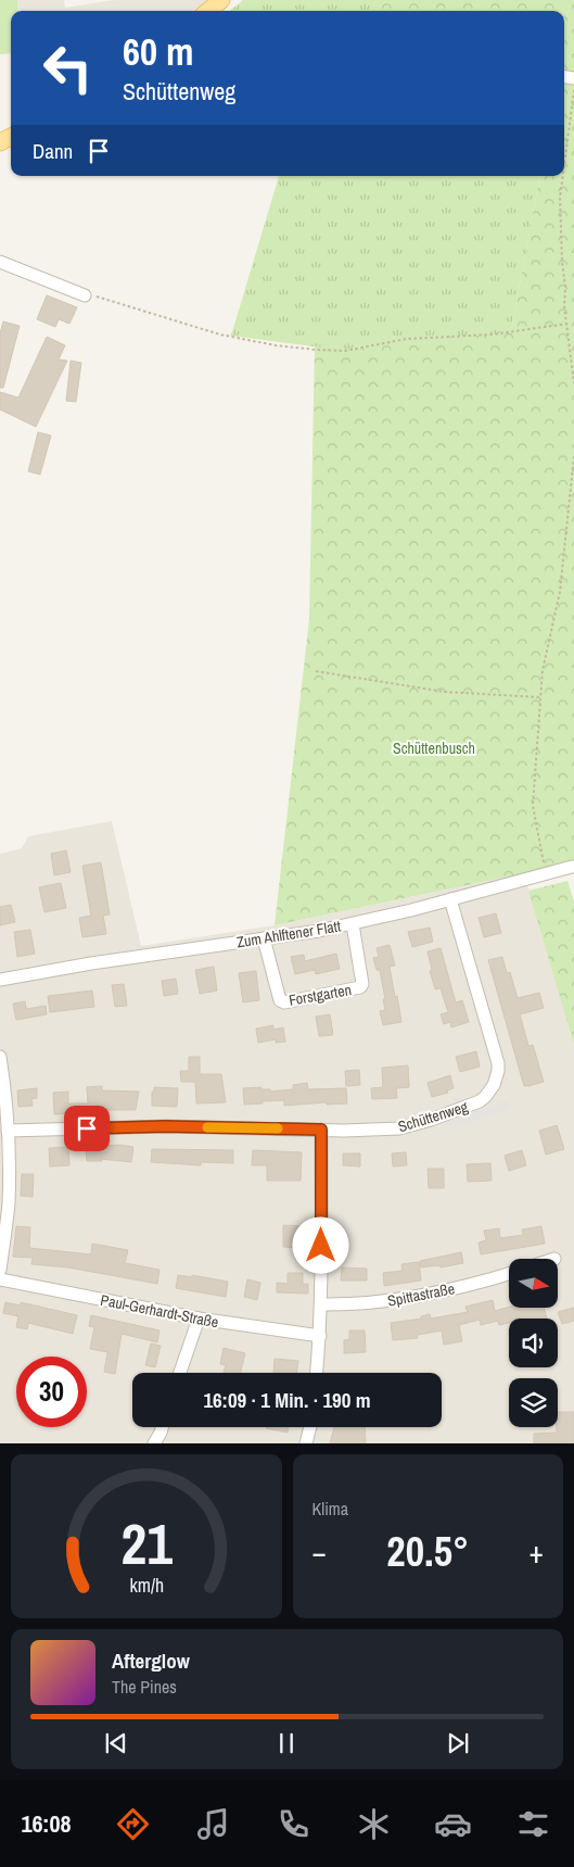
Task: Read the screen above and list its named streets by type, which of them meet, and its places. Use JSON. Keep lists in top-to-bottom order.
{
  "streets": {
    "street": [
      "Zum Ahlftener Flatt",
      "Forstgarten",
      "Schüttenweg",
      "Spittastraße",
      "Paul-Gerhardt-Straße"
    ]
  },
  "crossings": [
    ["Zum Ahlftener Flatt", "Forstgarten"],
    ["Zum Ahlftener Flatt", "Schüttenweg"]
  ],
  "parks": ["Schüttenbusch"],
  "north": "right",
  "page": {
    "turn": ["60 m", "Schüttenweg"],
    "then": "Dann",
    "limit": "30",
    "trip": "16:09 · 1 Min. · 190 m",
    "tile": "Klima",
    "heat": ["−", "20.5°", "+"],
    "song": ["Afterglow", "The Pines"],
    "tabs": "16:08",
    "gauge": ["21", "km/h"]
  }
}
